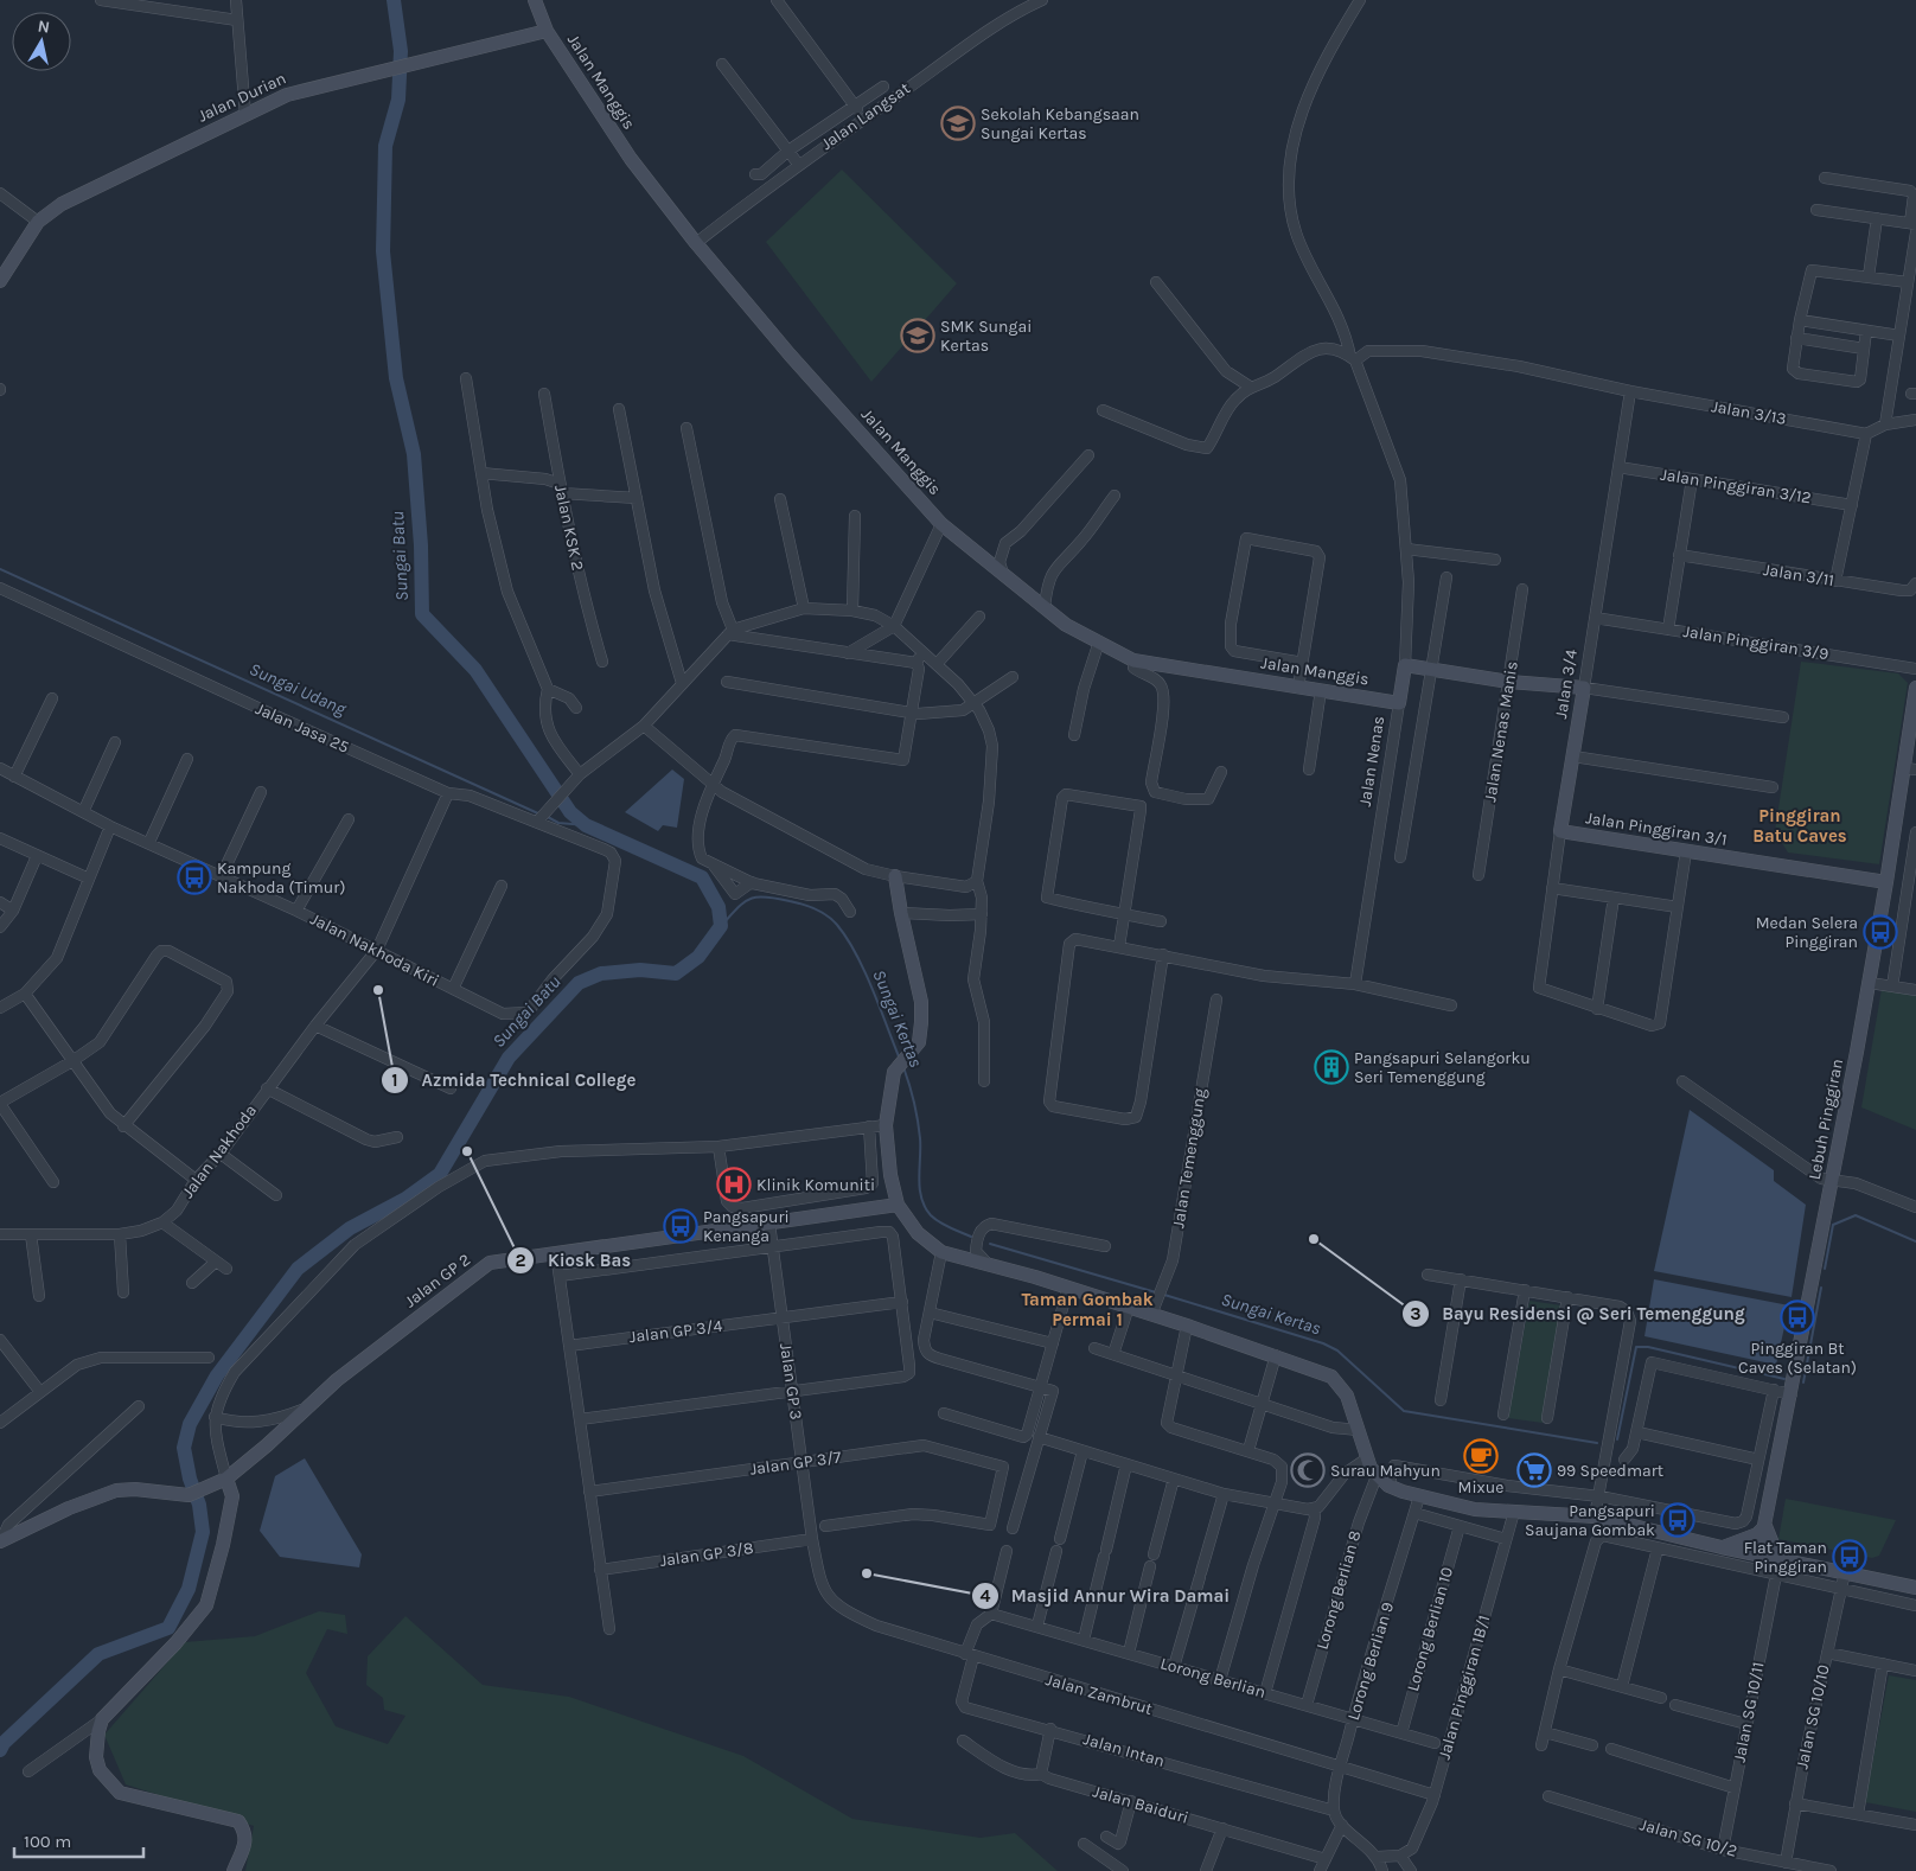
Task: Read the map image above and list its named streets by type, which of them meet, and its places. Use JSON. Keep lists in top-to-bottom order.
{
  "streets": {
    "street": [
      "Jalan Manggis",
      "Jalan Durian",
      "Jalan Langsat",
      "Jalan 3/13",
      "Jalan Pinggiran 3/12",
      "Jalan KSK 2",
      "Jalan 3/11",
      "Jalan Pinggiran 3/9",
      "Jalan 3/4",
      "Jalan Jasa 25",
      "Jalan Nenas Manis",
      "Jalan Nenas",
      "Jalan Pinggiran 3/1",
      "Jalan Nakhoda Kiri",
      "Lebuh Pinggiran",
      "Jalan Nakhoda",
      "Jalan Temenggung",
      "Jalan GP 2",
      "Jalan GP 3/4",
      "Jalan GP 3",
      "Jalan GP 3/7",
      "Jalan GP 3/8",
      "Lorong Berlian 8",
      "Lorong Berlian 10",
      "Lorong Berlian 9",
      "Lorong Berlian",
      "Jalan Pinggiran 1B/1",
      "Jalan Zambrut",
      "Jalan SG 10/11",
      "Jalan SG 10/10",
      "Jalan Intan",
      "Jalan Baiduri",
      "Jalan SG 10/2"
    ]
  },
  "crossings": [
    ["Jalan Manggis", "Jalan Durian"],
    ["Jalan Manggis", "Jalan Langsat"],
    ["Jalan Manggis", "Jalan Nenas"],
    ["Jalan 3/13", "Jalan 3/4"],
    ["Jalan 3/13", "Jalan Nenas"],
    ["Jalan Pinggiran 3/12", "Jalan 3/4"],
    ["Jalan Pinggiran 3/9", "Jalan 3/4"],
    ["Jalan 3/4", "Jalan Pinggiran 3/1"],
    ["Jalan Jasa 25", "Jalan Nakhoda Kiri"],
    ["Jalan Jasa 25", "Jalan Nakhoda"],
    ["Jalan Pinggiran 3/1", "Lebuh Pinggiran"],
    ["Jalan Nakhoda Kiri", "Jalan Nakhoda"],
    ["Jalan GP 2", "Jalan GP 3"],
    ["Jalan GP 3/4", "Jalan GP 3"],
    ["Jalan GP 3", "Jalan GP 3/7"],
    ["Jalan GP 3", "Jalan GP 3/8"],
    ["Jalan GP 3", "Jalan Zambrut"],
    ["Jalan GP 3/8", "Jalan Zambrut"],
    ["Lorong Berlian 8", "Lorong Berlian"],
    ["Lorong Berlian 10", "Lorong Berlian"],
    ["Lorong Berlian 9", "Lorong Berlian"],
    ["Lorong Berlian 9", "Jalan Zambrut"],
    ["Lorong Berlian 9", "Jalan Intan"],
    ["Lorong Berlian", "Jalan Intan"],
    ["Jalan Pinggiran 1B/1", "Jalan Zambrut"],
    ["Jalan Zambrut", "Jalan Intan"],
    ["Jalan SG 10/11", "Jalan SG 10/2"],
    ["Jalan SG 10/10", "Jalan SG 10/2"]
  ],
  "districts": ["Pinggiran Batu Caves", "Taman Gombak Permai 1"],
  "water": ["Sungai Batu", "Sungai Udang", "Sungai Kertas"],
  "places": {
    "school or university": ["Sekolah Kebangsaan Sungai Kertas", "SMK Sungai Kertas"],
    "bus stop": [
      "Kampung Nakhoda (Timur)",
      "Medan Selera Pinggiran",
      "Pangsapuri Kenanga",
      "Pinggiran Bt Caves (Selatan)",
      "Pangsapuri Saujana Gombak",
      "Flat Taman Pinggiran"
    ],
    "other": [
      "Azmida Technical College",
      "Kiosk Bas",
      "Bayu Residensi @ Seri Temenggung",
      "Masjid Annur Wira Damai"
    ],
    "building": ["Pangsapuri Selangorku Seri Temenggung"],
    "hospital": ["Klinik Komuniti"],
    "cafe": ["Mixue"],
    "mosque": ["Surau Mahyun"],
    "supermarket": ["99 Speedmart"]
  },
  "scale_bar": "100 m",
  "north": "top"
}
